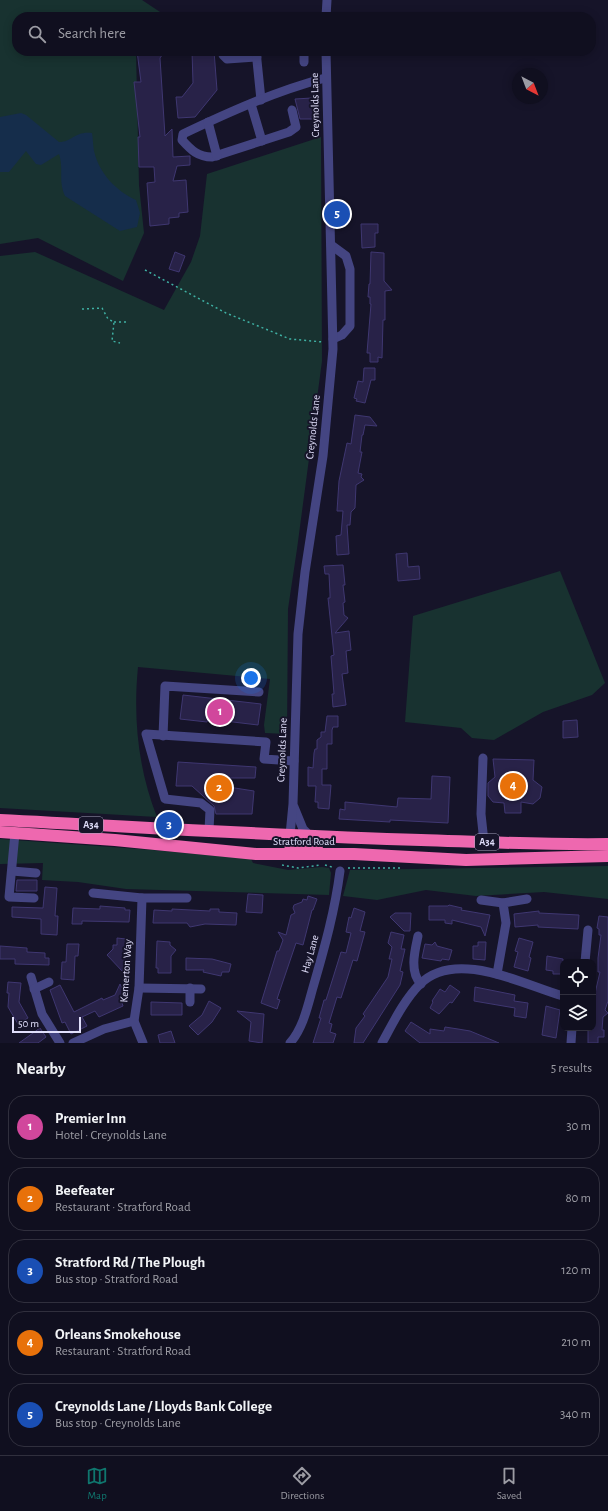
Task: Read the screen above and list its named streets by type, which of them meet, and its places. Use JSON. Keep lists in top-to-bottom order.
{
  "streets": {
    "highway": ["A34", "Stratford Road"],
    "street": ["Creynolds Lane", "Hay Lane", "Kemerton Way"]
  },
  "crossings": [
    ["Creynolds Lane", "A34"],
    ["Creynolds Lane", "Stratford Road"],
    ["A34", "Stratford Road"]
  ],
  "scale_bar": "50 m",
  "north": "bottom right",
  "page": {
    "search": "Search here",
    "pins": [
      "5",
      "1",
      "4",
      "2",
      "3"
    ],
    "scale": "50 m",
    "heading": ["Nearby", "5 results"],
    "list": [
      {
        "mark": "1",
        "name": "Premier Inn",
        "note": "Hotel · Creynolds Lane",
        "value": "30 m"
      },
      {
        "mark": "2",
        "name": "Beefeater",
        "note": "Restaurant · Stratford Road",
        "value": "80 m"
      },
      {
        "mark": "3",
        "name": "Stratford Rd / The Plough",
        "note": "Bus stop · Stratford Road",
        "value": "120 m"
      },
      {
        "mark": "4",
        "name": "Orleans Smokehouse",
        "note": "Restaurant · Stratford Road",
        "value": "210 m"
      },
      {
        "mark": "5",
        "name": "Creynolds Lane / Lloyds Bank College",
        "note": "Bus stop · Creynolds Lane",
        "value": "340 m"
      }
    ],
    "nav": ["Map", "Directions", "Saved"]
  }
}
